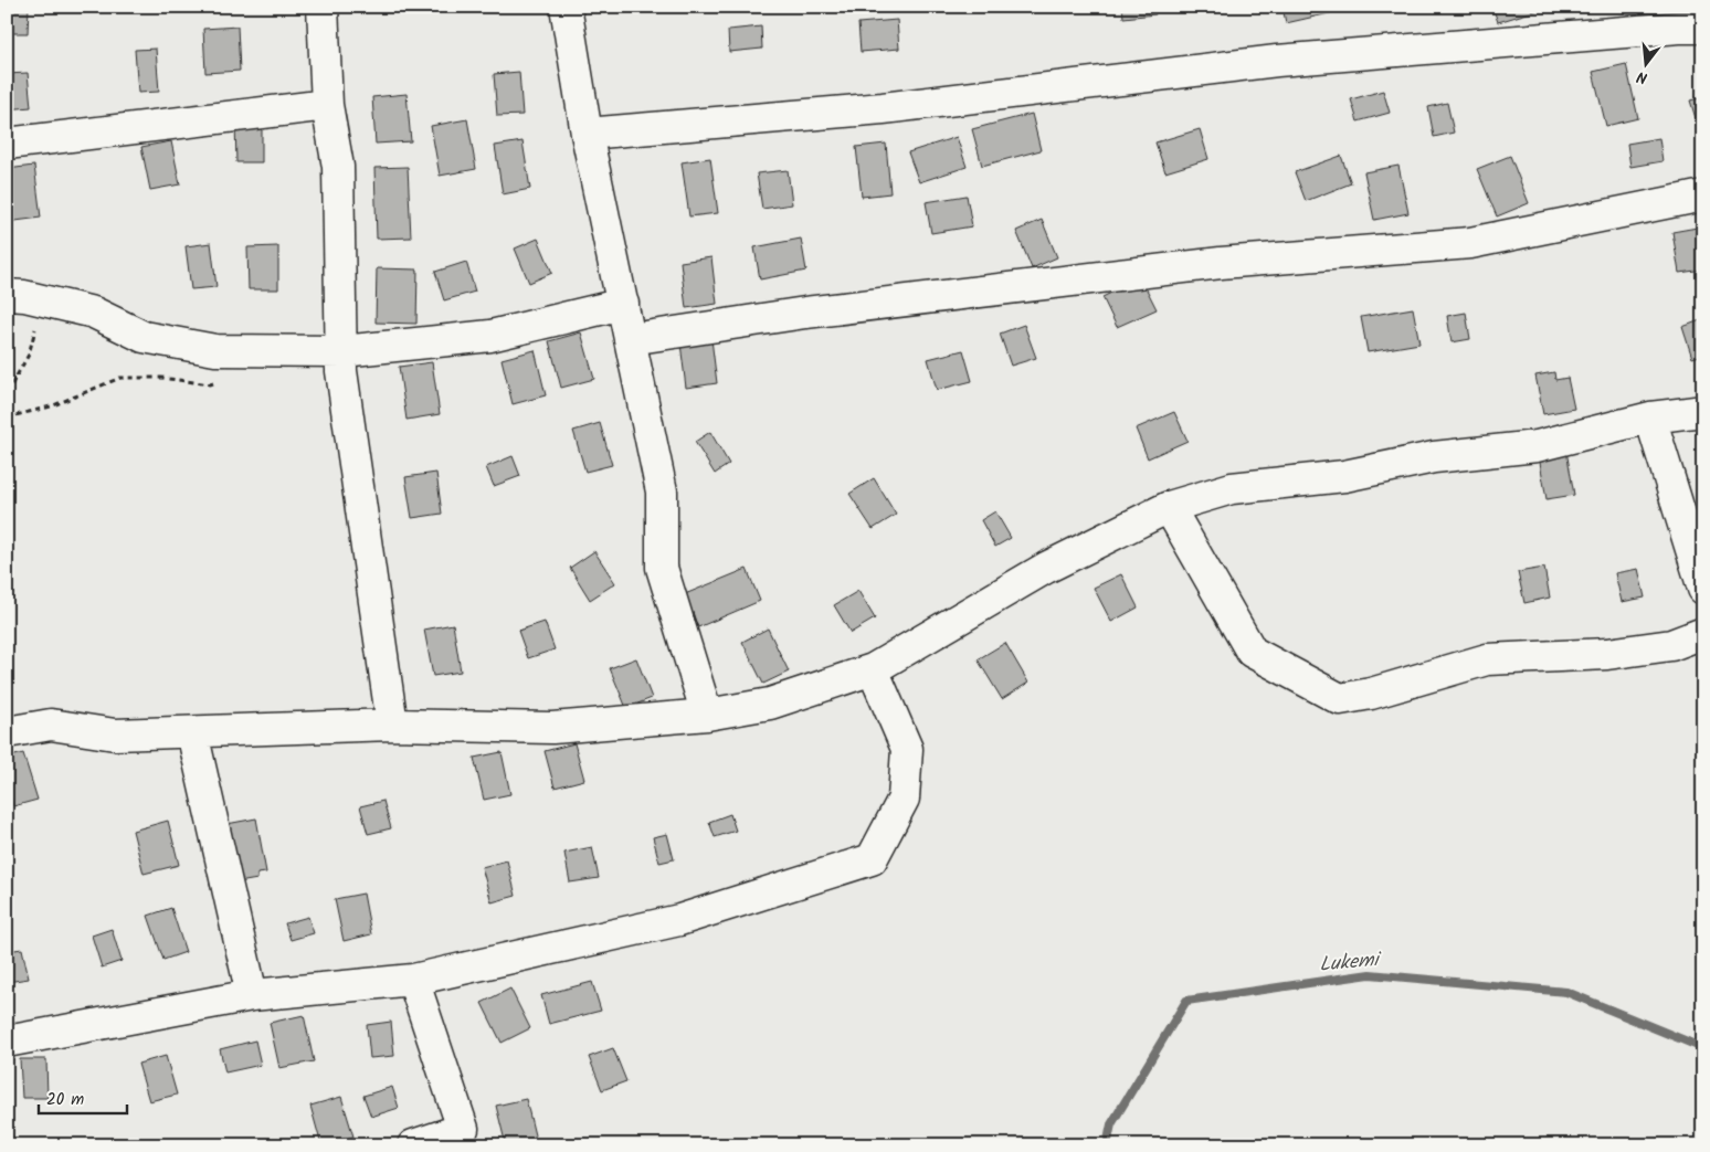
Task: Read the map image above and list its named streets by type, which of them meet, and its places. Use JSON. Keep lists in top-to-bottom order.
{
  "water": ["Lukemi"],
  "scale_bar": "20 m",
  "north": "bottom"
}
